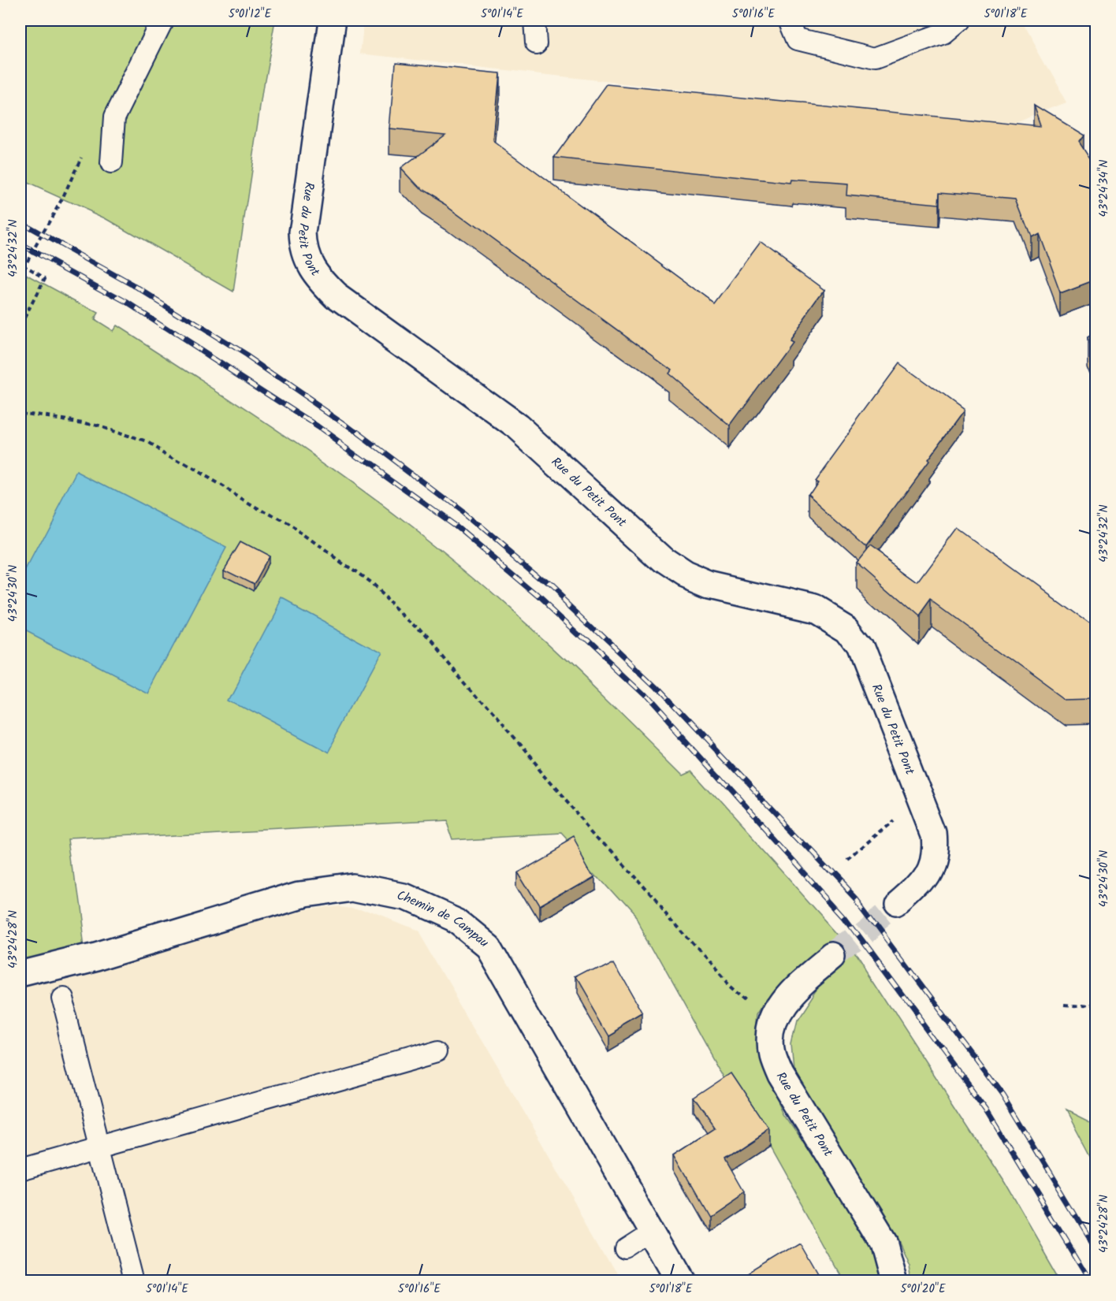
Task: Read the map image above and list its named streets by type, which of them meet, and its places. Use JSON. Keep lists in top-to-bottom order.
{
  "streets": {
    "street": ["Rue du Petit Pont", "Chemin de Campau"]
  },
  "coordinates": [
    "5°01'12\"E",
    "5°01'14\"E",
    "5°01'16\"E",
    "5°01'18\"E",
    "43°24'34\"N",
    "43°24'32\"N",
    "43°24'30\"N",
    "43°24'28\"N",
    "5°01'20\"E"
  ]
}
